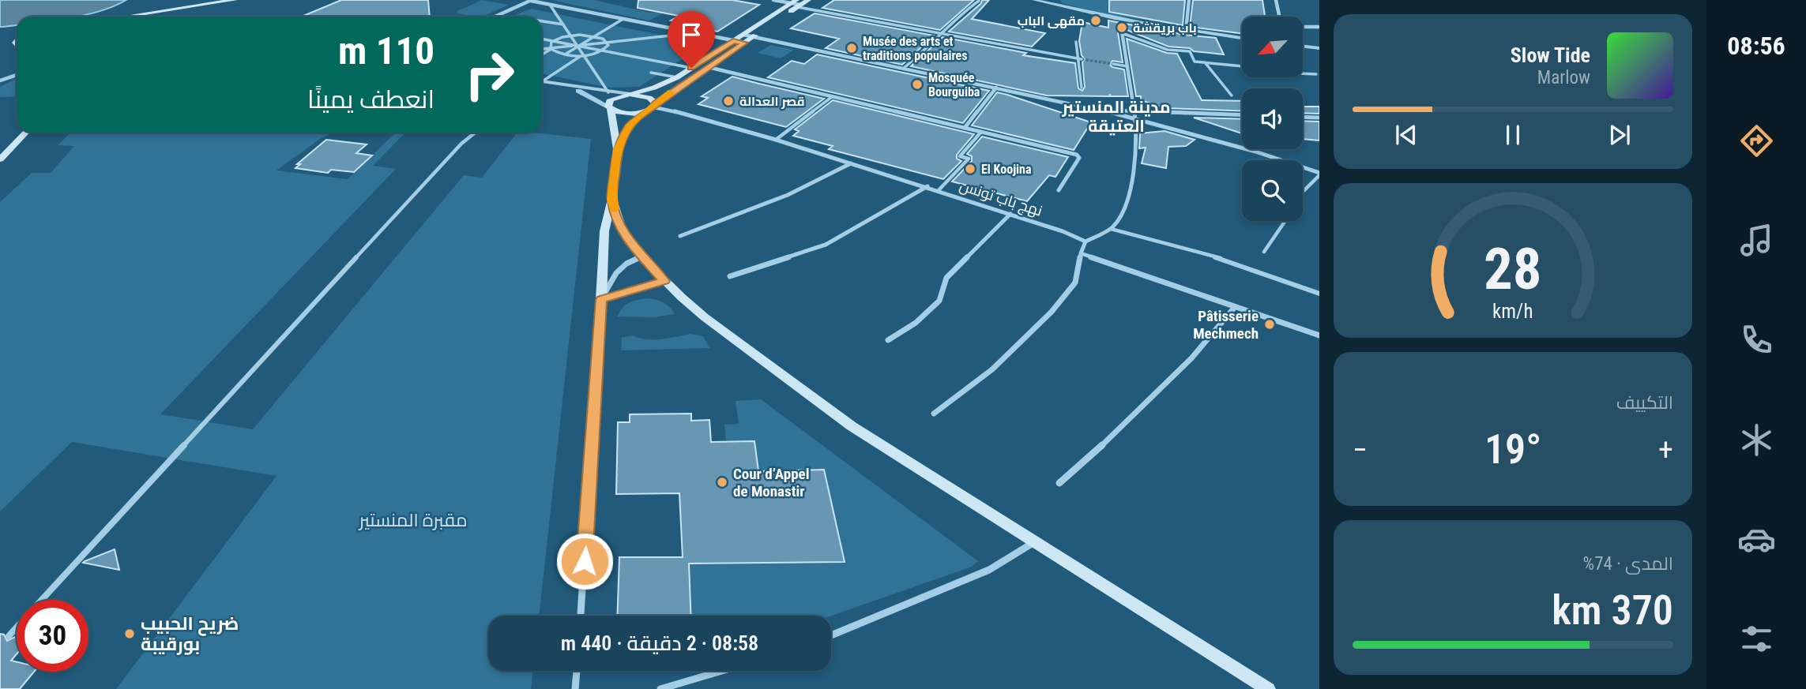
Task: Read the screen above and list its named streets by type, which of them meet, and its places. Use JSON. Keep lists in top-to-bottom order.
{
  "streets": {
    "street": ["نهج باب تونس"]
  },
  "districts": ["مدينة المنستير العتيقة"],
  "parks": ["مقبرة المنستير"],
  "places": [
    "مقهى الباب",
    "باب بريقشة",
    "Musée des arts et traditions populaires",
    "Mosquée Bourguiba",
    "قصر العدالة",
    "El Koojina",
    "Pâtisserie Mechmech",
    "Cour d’Appel de Monastir",
    "ضريح الحبيب بورقيبة"
  ],
  "north": "bottom left",
  "page": {
    "tabs": "08:56",
    "turn": ["110 m", "انعطف يمينًا"],
    "song": ["Slow Tide", "Marlow"],
    "tile": [
      "التكييف",
      ["المدى · 74%", "370 km"]
    ],
    "heat": ["−", "19°", "+"],
    "limit": "30",
    "trip": "08:58 · 2 دقيقة · 440 m",
    "gauge": ["28", "km/h"]
  }
}
